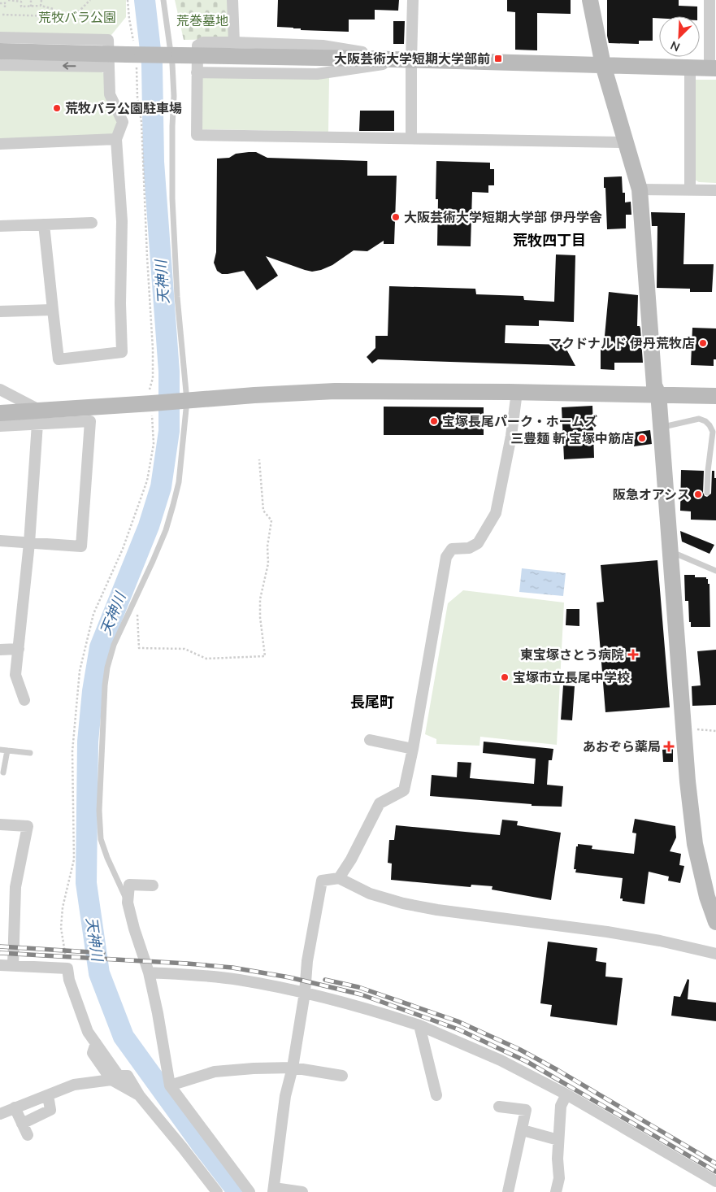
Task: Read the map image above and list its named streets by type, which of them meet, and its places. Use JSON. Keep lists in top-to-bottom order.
{
  "districts": ["荒牧四丁目", "長尾町"],
  "water": ["天神川"],
  "parks": ["荒牧バラ公園", "荒巻墓地"],
  "places": {
    "transit": ["大阪芸術大学短期大学部前"],
    "other": [
      "荒牧バラ公園駐車場",
      "大阪芸術大学短期大学部 伊丹学舎",
      "マクドナルド 伊丹荒牧店",
      "宝塚長尾パーク・ホームズ",
      "三豊麺 斬 宝塚中筋店",
      "阪急オアシス",
      "宝塚市立長尾中学校"
    ],
    "health": ["東宝塚さとう病院", "あおぞら薬局"]
  },
  "north": "bottom left"
}
